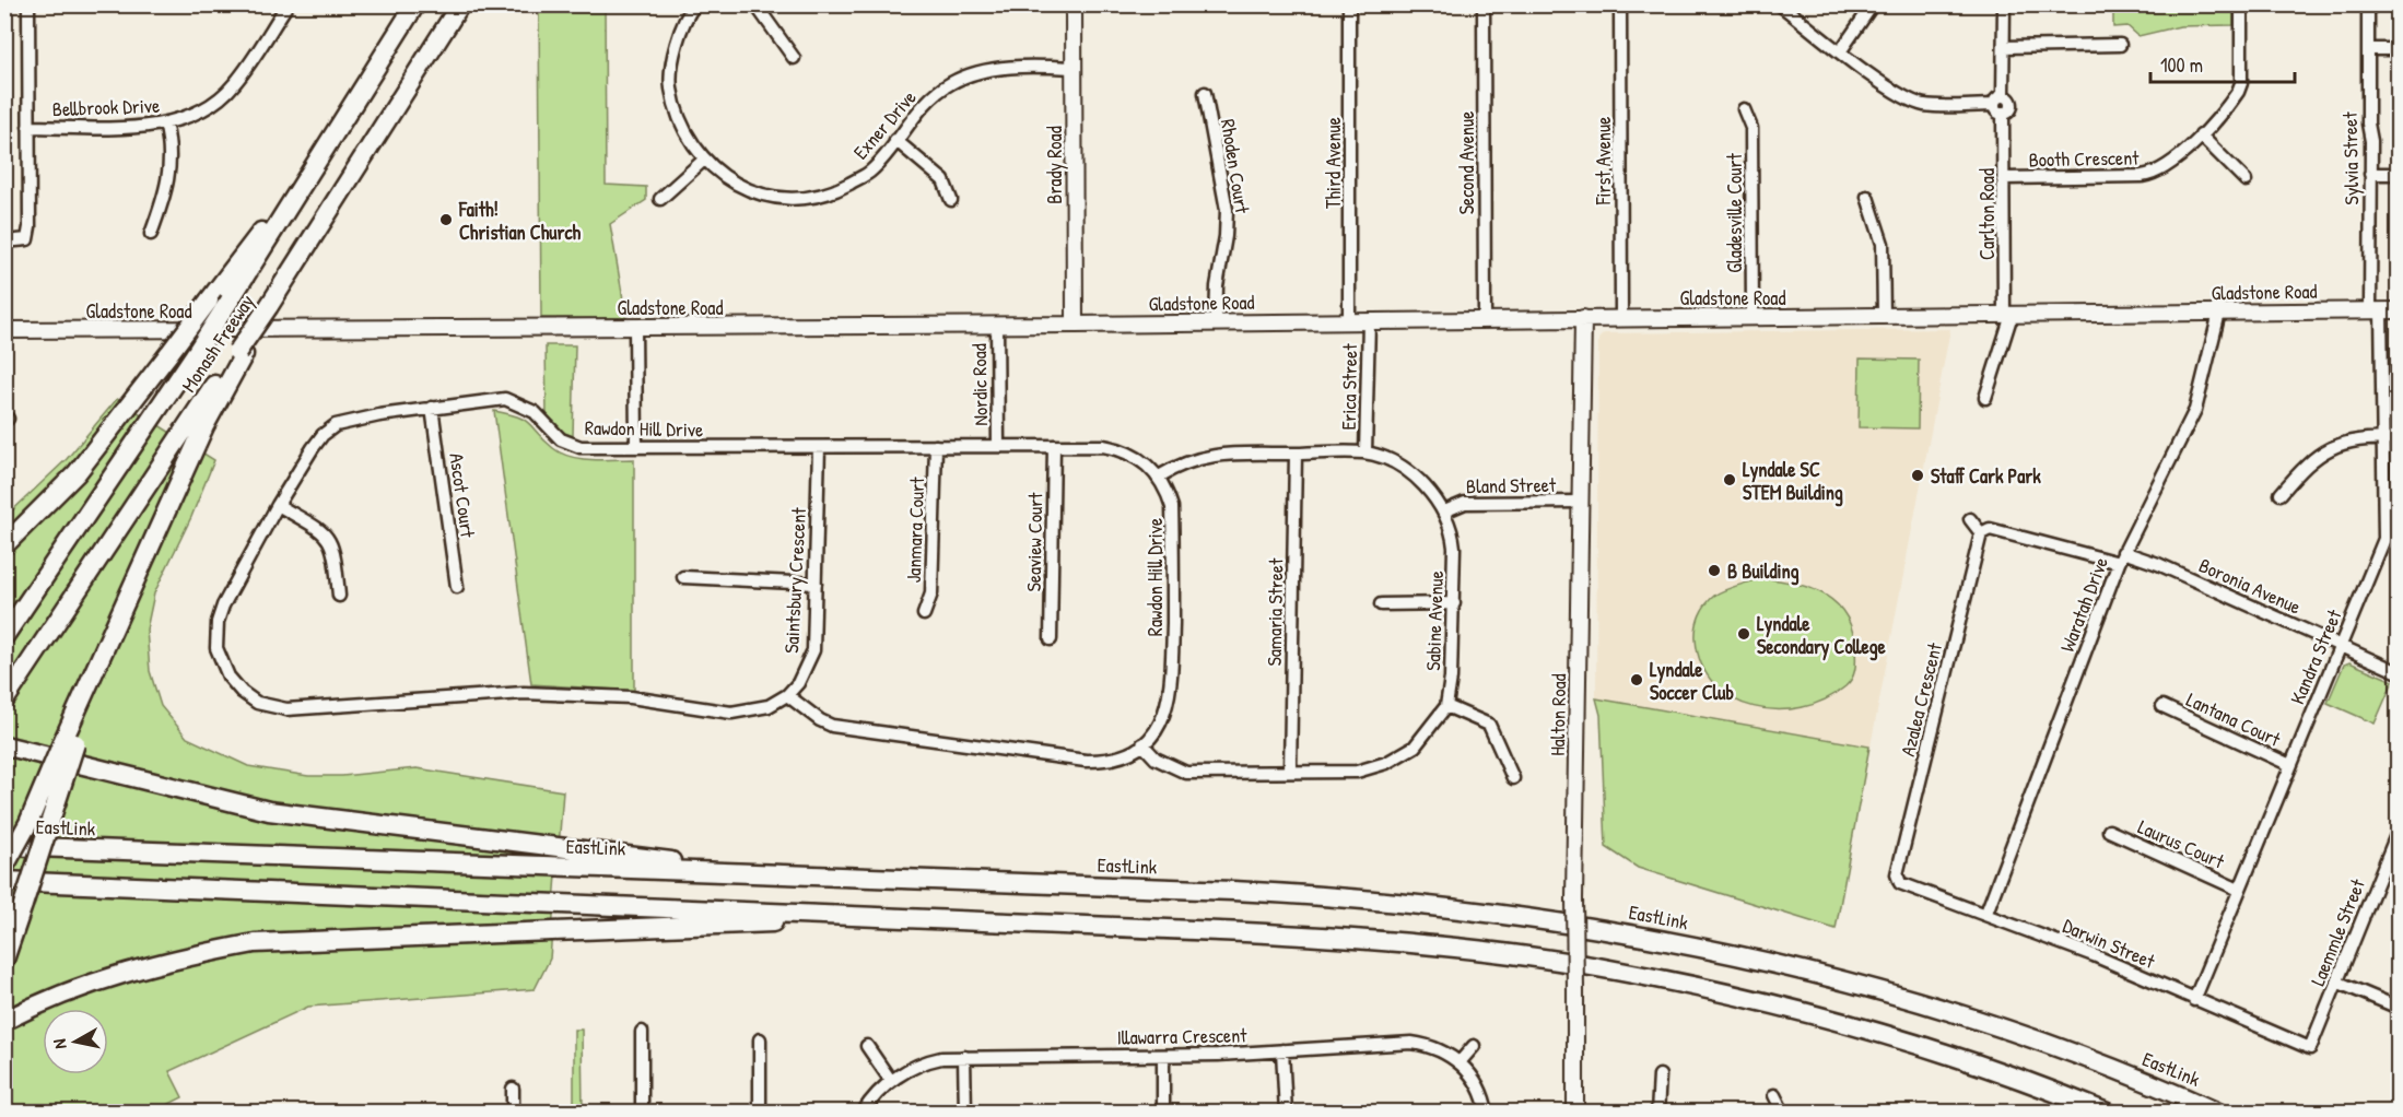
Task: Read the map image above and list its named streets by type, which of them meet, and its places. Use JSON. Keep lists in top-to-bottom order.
{
  "streets": {
    "highway": ["Monash Freeway", "EastLink"],
    "main road": ["Brady Road", "Gladstone Road", "Halton Road"],
    "street": [
      "Bellbrook Drive",
      "Exner Drive",
      "Booth Crescent",
      "Sylvia Street",
      "First Avenue",
      "Third Avenue",
      "Second Avenue",
      "Rhoden Court",
      "Gladesville Court",
      "Carlton Road",
      "Nordic Road",
      "Erica Street",
      "Rawdon Hill Drive",
      "Bland Street",
      "Ascot Court",
      "Janmara Court",
      "Seaview Court",
      "Saintsbury Crescent",
      "Boronia Avenue",
      "Waratah Drive",
      "Samaria Street",
      "Sabine Avenue",
      "Kandra Street",
      "Azalea Crescent",
      "Lantana Court",
      "Laurus Court",
      "Laemmle Street",
      "Darwin Street",
      "Illawarra Crescent"
    ]
  },
  "crossings": [
    ["Exner Drive", "Brady Road"],
    ["Booth Crescent", "Carlton Road"],
    ["Sylvia Street", "Gladstone Road"],
    ["Sylvia Street", "Kandra Street"],
    ["First Avenue", "Gladstone Road"],
    ["Third Avenue", "Gladstone Road"],
    ["Second Avenue", "Gladstone Road"],
    ["Brady Road", "Gladstone Road"],
    ["Rhoden Court", "Gladstone Road"],
    ["Gladesville Court", "Gladstone Road"],
    ["Carlton Road", "Gladstone Road"],
    ["Gladstone Road", "Nordic Road"],
    ["Gladstone Road", "Erica Street"],
    ["Gladstone Road", "Waratah Drive"],
    ["Gladstone Road", "Kandra Street"],
    ["Gladstone Road", "Halton Road"],
    ["Nordic Road", "Rawdon Hill Drive"],
    ["Erica Street", "Sabine Avenue"],
    ["Rawdon Hill Drive", "Ascot Court"],
    ["Rawdon Hill Drive", "Janmara Court"],
    ["Rawdon Hill Drive", "Seaview Court"],
    ["Rawdon Hill Drive", "Saintsbury Crescent"],
    ["Rawdon Hill Drive", "Sabine Avenue"],
    ["Bland Street", "Sabine Avenue"],
    ["Bland Street", "Halton Road"],
    ["Boronia Avenue", "Waratah Drive"],
    ["Boronia Avenue", "Kandra Street"],
    ["Waratah Drive", "Darwin Street"],
    ["Samaria Street", "Sabine Avenue"],
    ["Kandra Street", "Lantana Court"],
    ["Kandra Street", "Laurus Court"],
    ["Kandra Street", "Darwin Street"],
    ["Azalea Crescent", "Darwin Street"],
    ["Laemmle Street", "Darwin Street"]
  ],
  "places": [
    "Faith! Christian Church",
    "Staff Cark Park",
    "Lyndale SC STEM Building",
    "B Building",
    "Lyndale Secondary College",
    "Lyndale Soccer Club"
  ],
  "scale_bar": "100 m",
  "north": "left"
}
